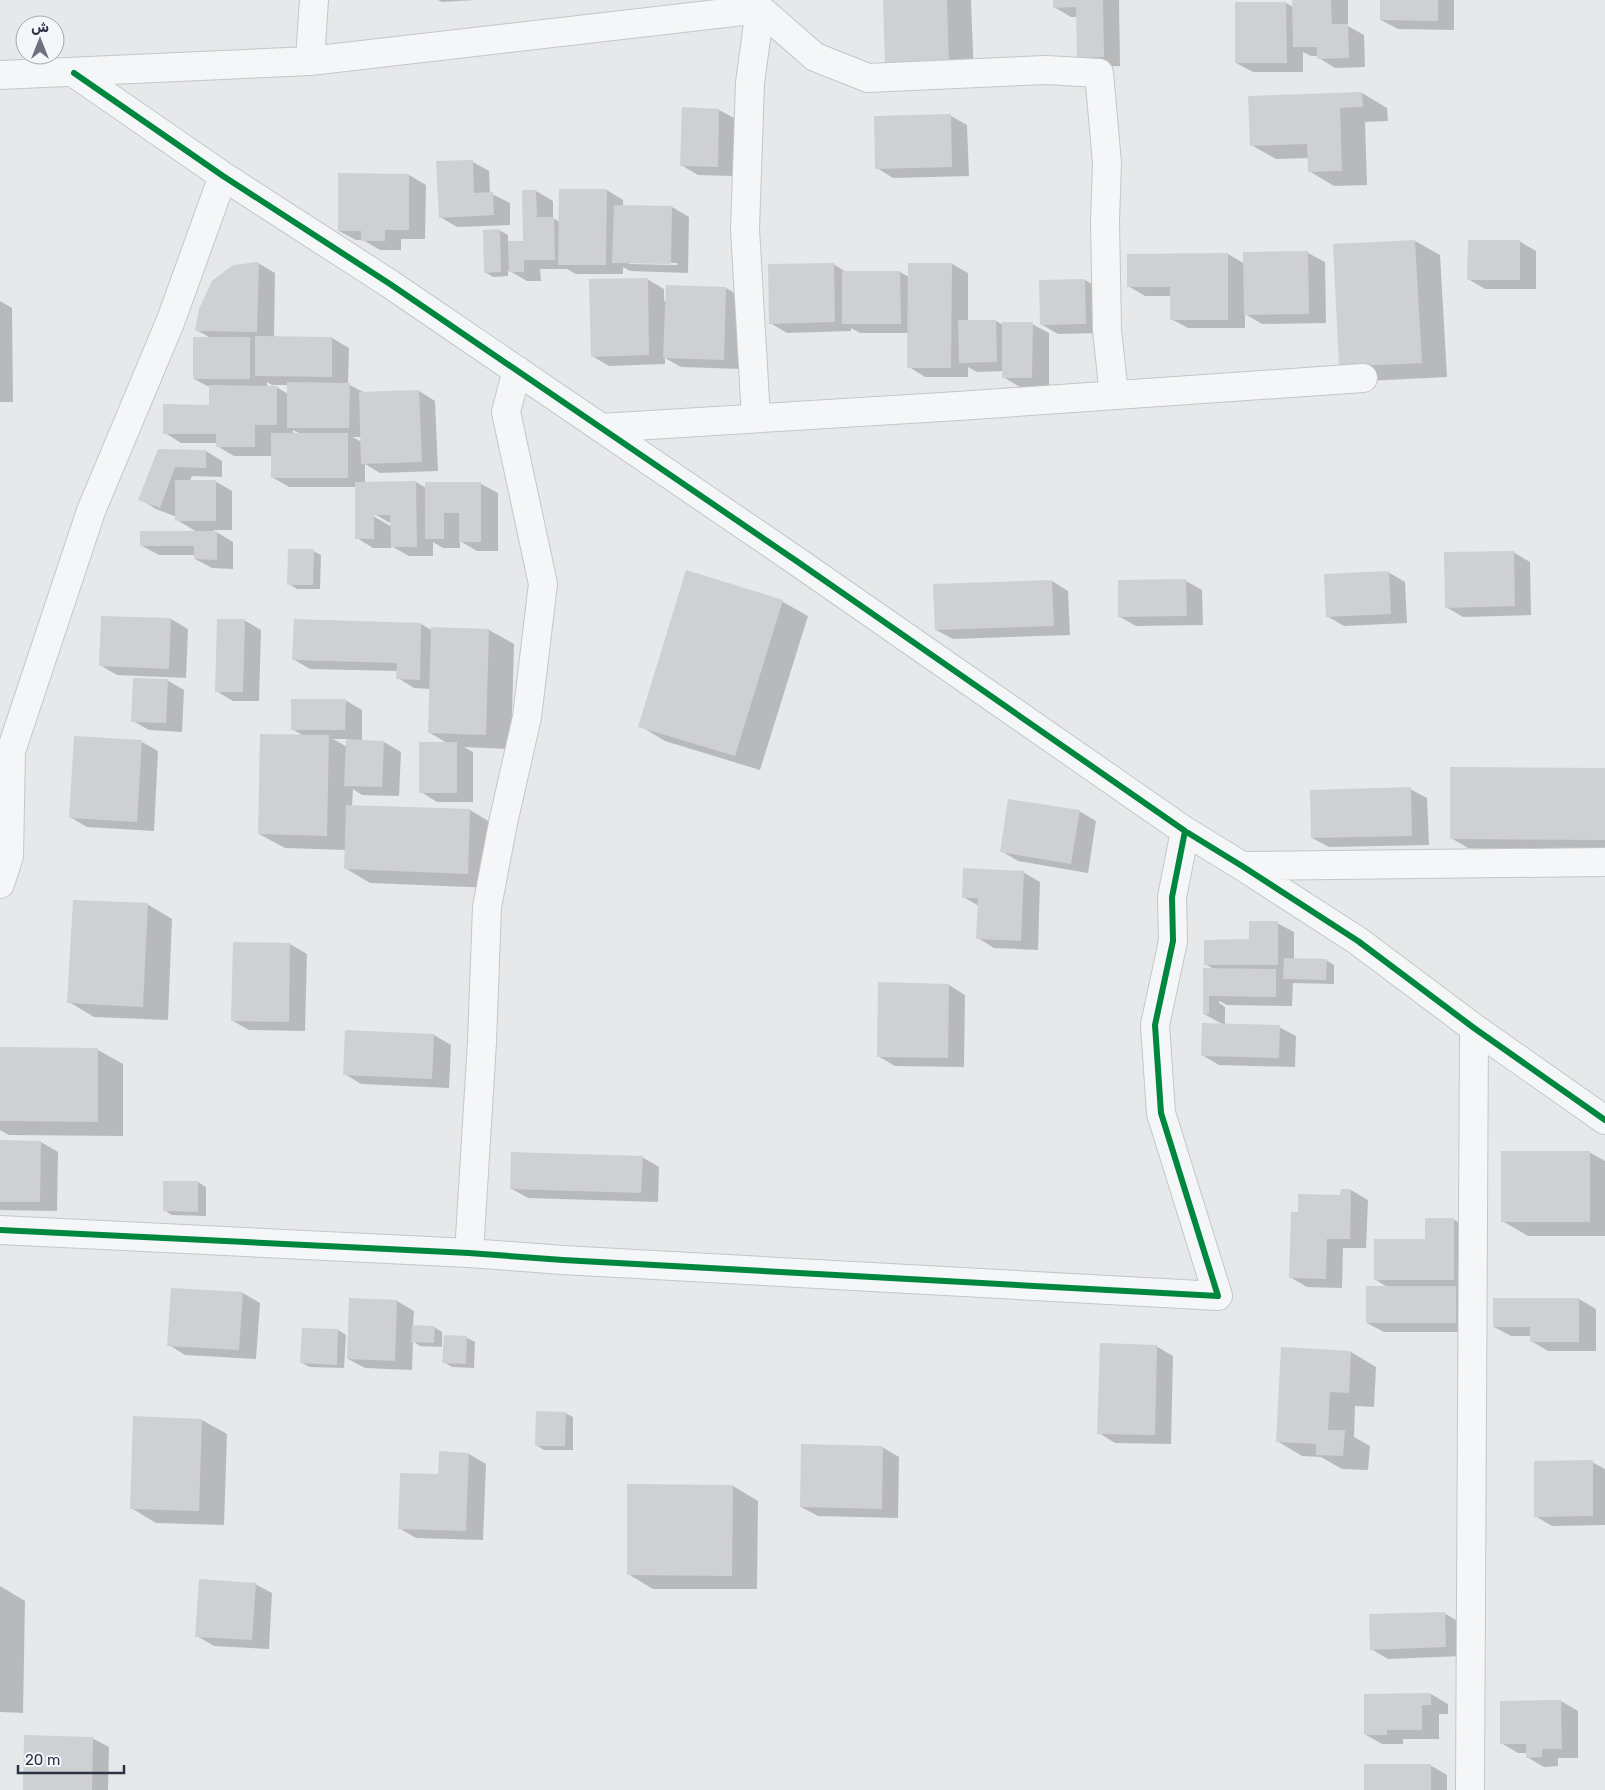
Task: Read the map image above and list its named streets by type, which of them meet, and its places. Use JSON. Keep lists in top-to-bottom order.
{
  "scale_bar": "20 m",
  "north": "top"
}
